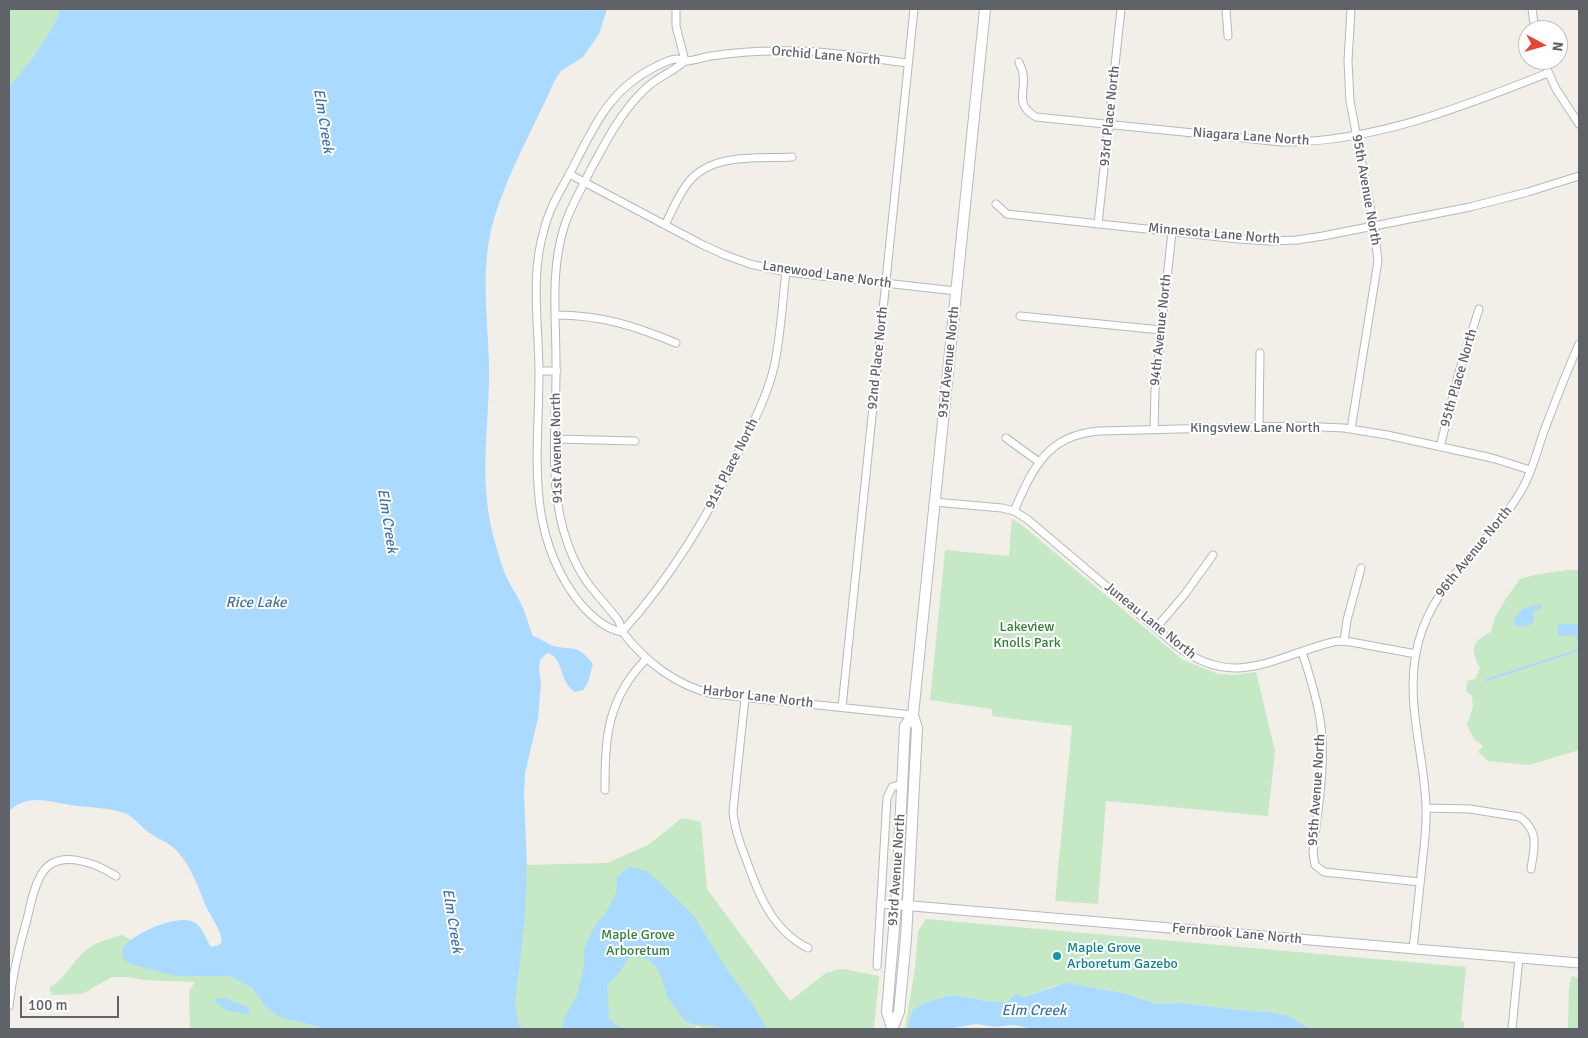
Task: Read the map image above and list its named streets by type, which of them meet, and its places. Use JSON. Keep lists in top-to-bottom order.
{
  "streets": {
    "main road": ["93rd Avenue North"],
    "street": [
      "Orchid Lane North",
      "93rd Place North",
      "Niagara Lane North",
      "95th Avenue North",
      "Minnesota Lane North",
      "Lanewood Lane North",
      "94th Avenue North",
      "92nd Place North",
      "95th Place North",
      "Kingsview Lane North",
      "91st Avenue North",
      "91st Place North",
      "96th Avenue North",
      "Juneau Lane North",
      "Harbor Lane North",
      "Fernbrook Lane North"
    ]
  },
  "crossings": [
    ["Orchid Lane North", "92nd Place North"],
    ["Orchid Lane North", "91st Avenue North"],
    ["93rd Place North", "Niagara Lane North"],
    ["93rd Place North", "Minnesota Lane North"],
    ["Niagara Lane North", "95th Avenue North"],
    ["95th Avenue North", "Minnesota Lane North"],
    ["95th Avenue North", "Kingsview Lane North"],
    ["95th Avenue North", "96th Avenue North"],
    ["95th Avenue North", "Juneau Lane North"],
    ["Minnesota Lane North", "94th Avenue North"],
    ["Lanewood Lane North", "92nd Place North"],
    ["Lanewood Lane North", "93rd Avenue North"],
    ["Lanewood Lane North", "91st Avenue North"],
    ["Lanewood Lane North", "91st Place North"],
    ["94th Avenue North", "Kingsview Lane North"],
    ["92nd Place North", "Harbor Lane North"],
    ["93rd Avenue North", "Juneau Lane North"],
    ["93rd Avenue North", "Harbor Lane North"],
    ["93rd Avenue North", "Fernbrook Lane North"],
    ["95th Place North", "Kingsview Lane North"],
    ["Kingsview Lane North", "96th Avenue North"],
    ["Kingsview Lane North", "Juneau Lane North"],
    ["91st Avenue North", "91st Place North"],
    ["91st Avenue North", "Harbor Lane North"],
    ["91st Place North", "Harbor Lane North"],
    ["96th Avenue North", "Juneau Lane North"],
    ["96th Avenue North", "Fernbrook Lane North"]
  ],
  "water": ["Elm Creek", "Rice Lake"],
  "parks": ["Lakeview Knolls Park", "Maple Grove Arboretum"],
  "places": ["Maple Grove Arboretum Gazebo"],
  "scale_bar": "100 m",
  "north": "right"
}
